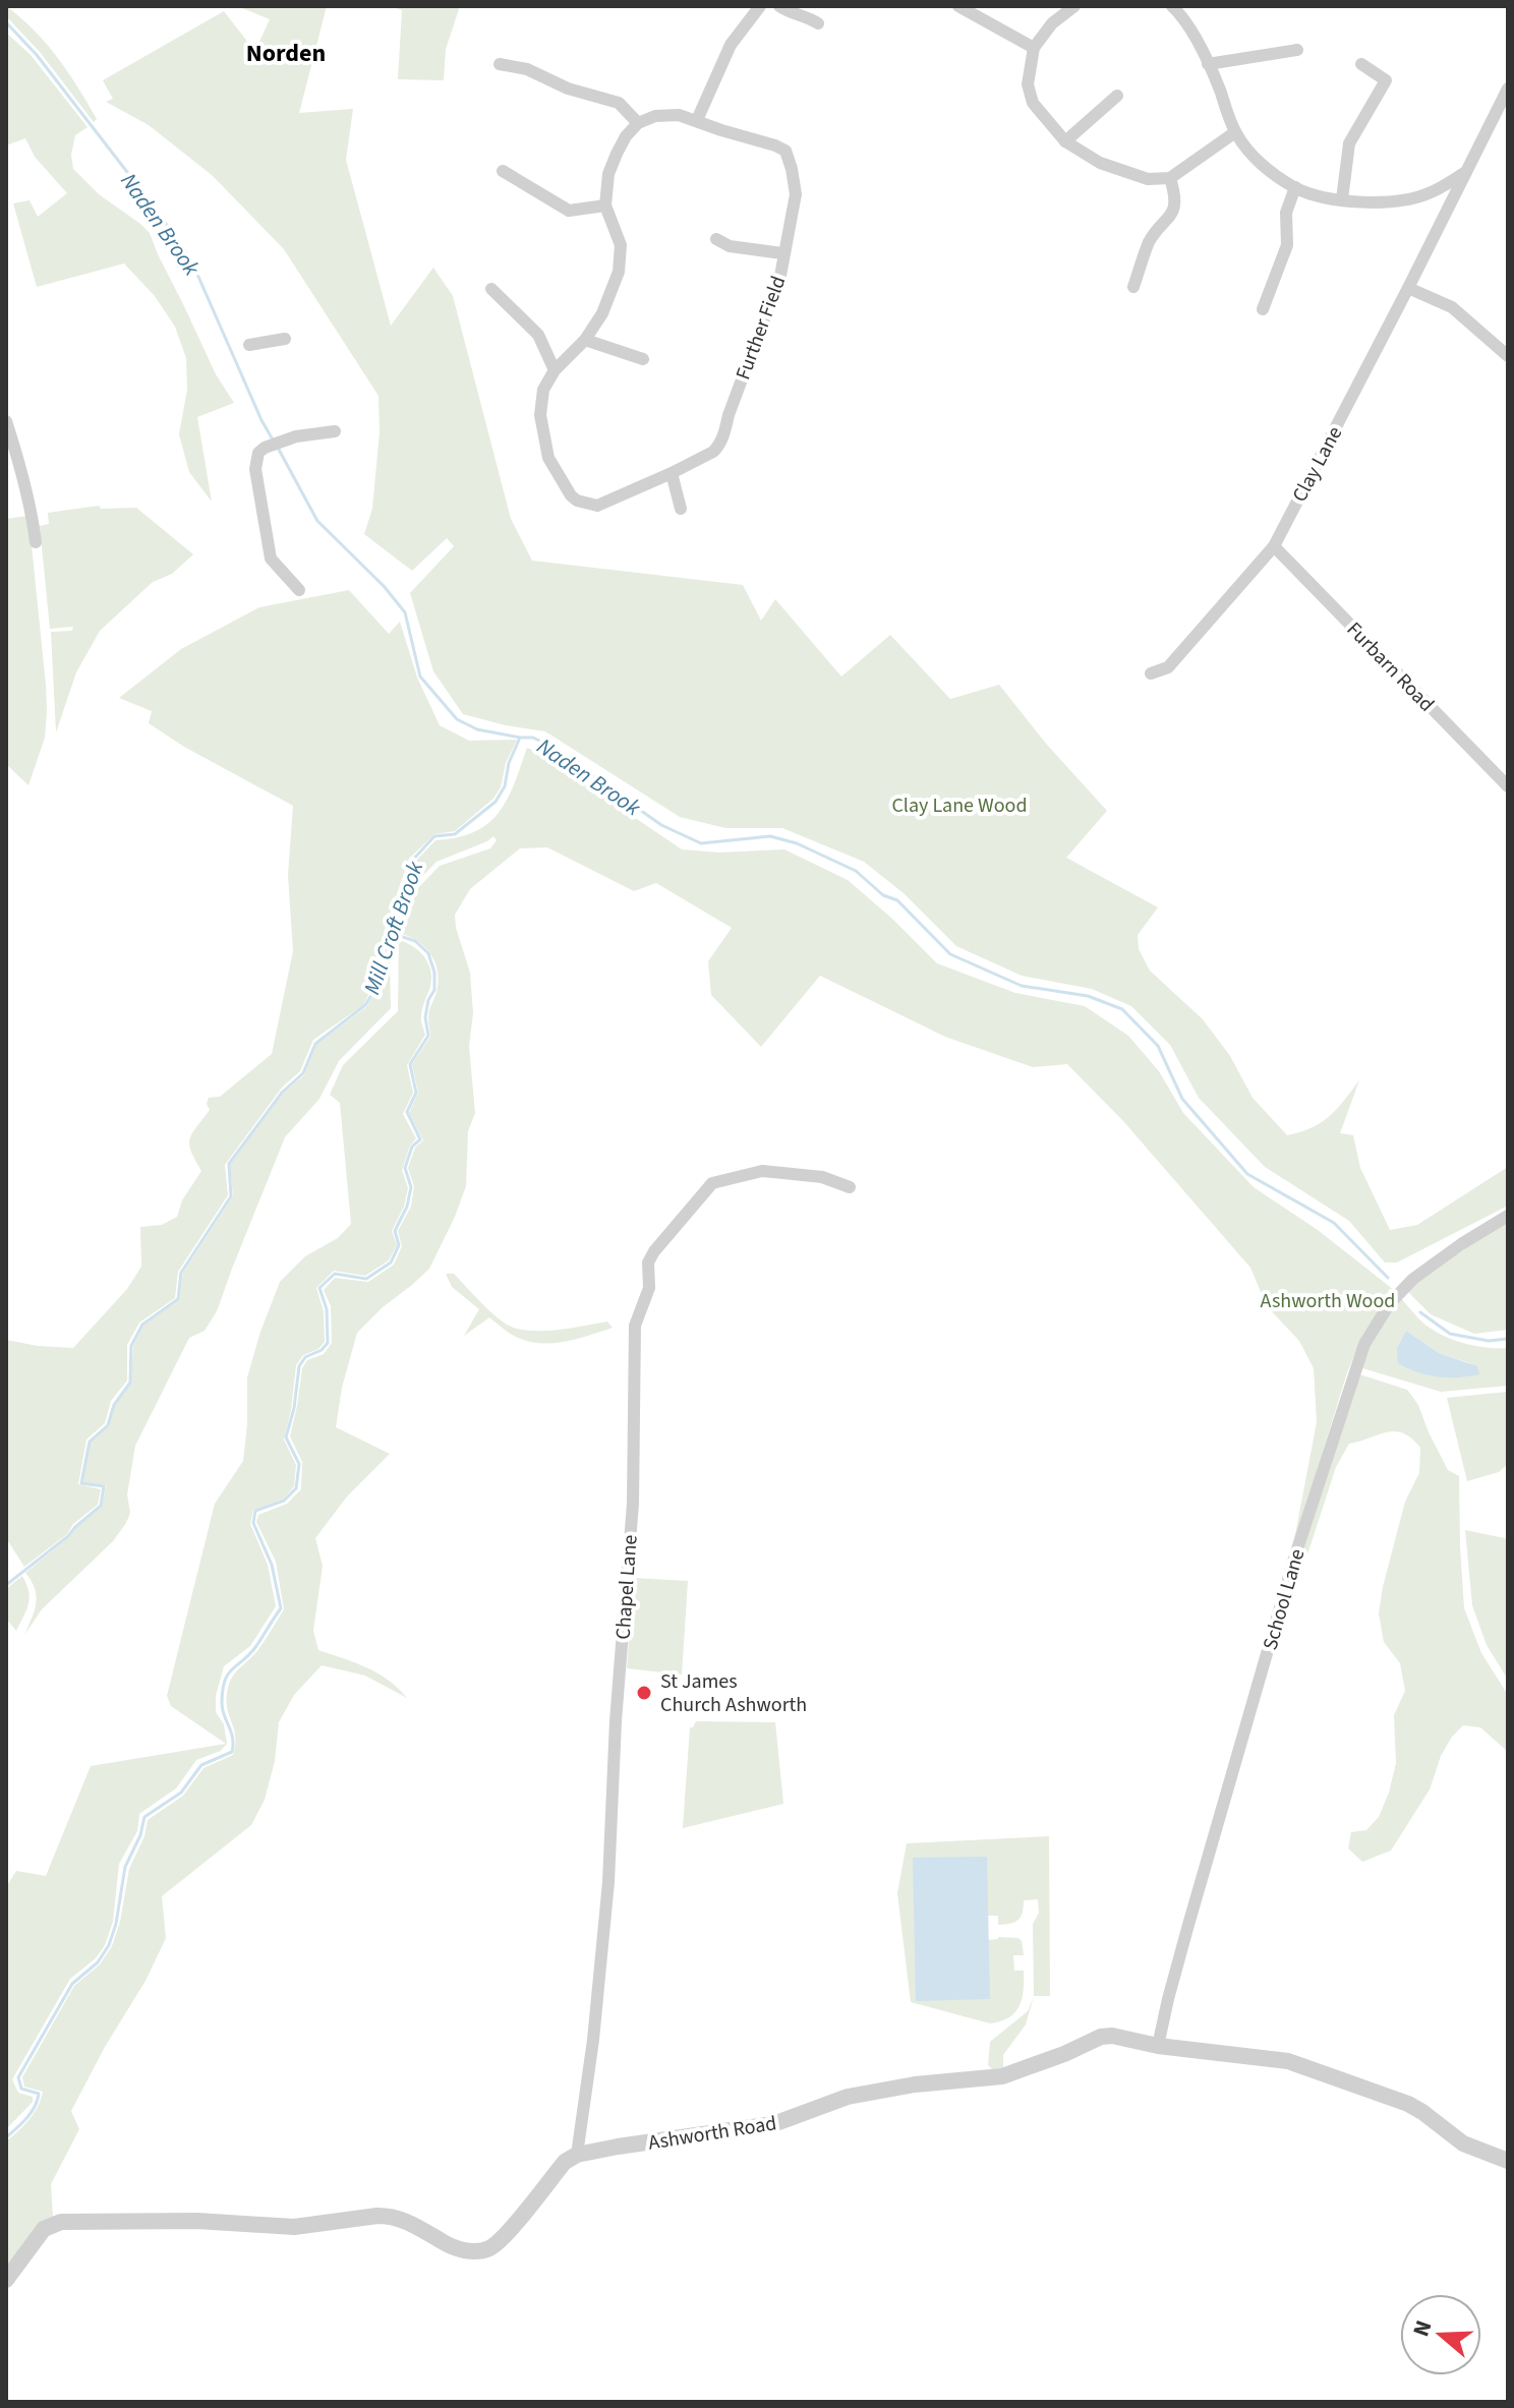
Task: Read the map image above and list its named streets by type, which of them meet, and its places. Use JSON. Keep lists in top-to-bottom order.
{
  "streets": {
    "street": [
      "Further Field",
      "Clay Lane",
      "Furbarn Road",
      "Chapel Lane",
      "School Lane",
      "Ashworth Road"
    ]
  },
  "crossings": [
    ["Clay Lane", "Furbarn Road"],
    ["Chapel Lane", "Ashworth Road"],
    ["School Lane", "Ashworth Road"]
  ],
  "districts": ["Norden"],
  "water": ["Naden Brook", "Mill Croft Brook"],
  "parks": ["Clay Lane Wood", "Ashworth Wood"],
  "places": ["St James Church Ashworth"],
  "north": "left"
}
